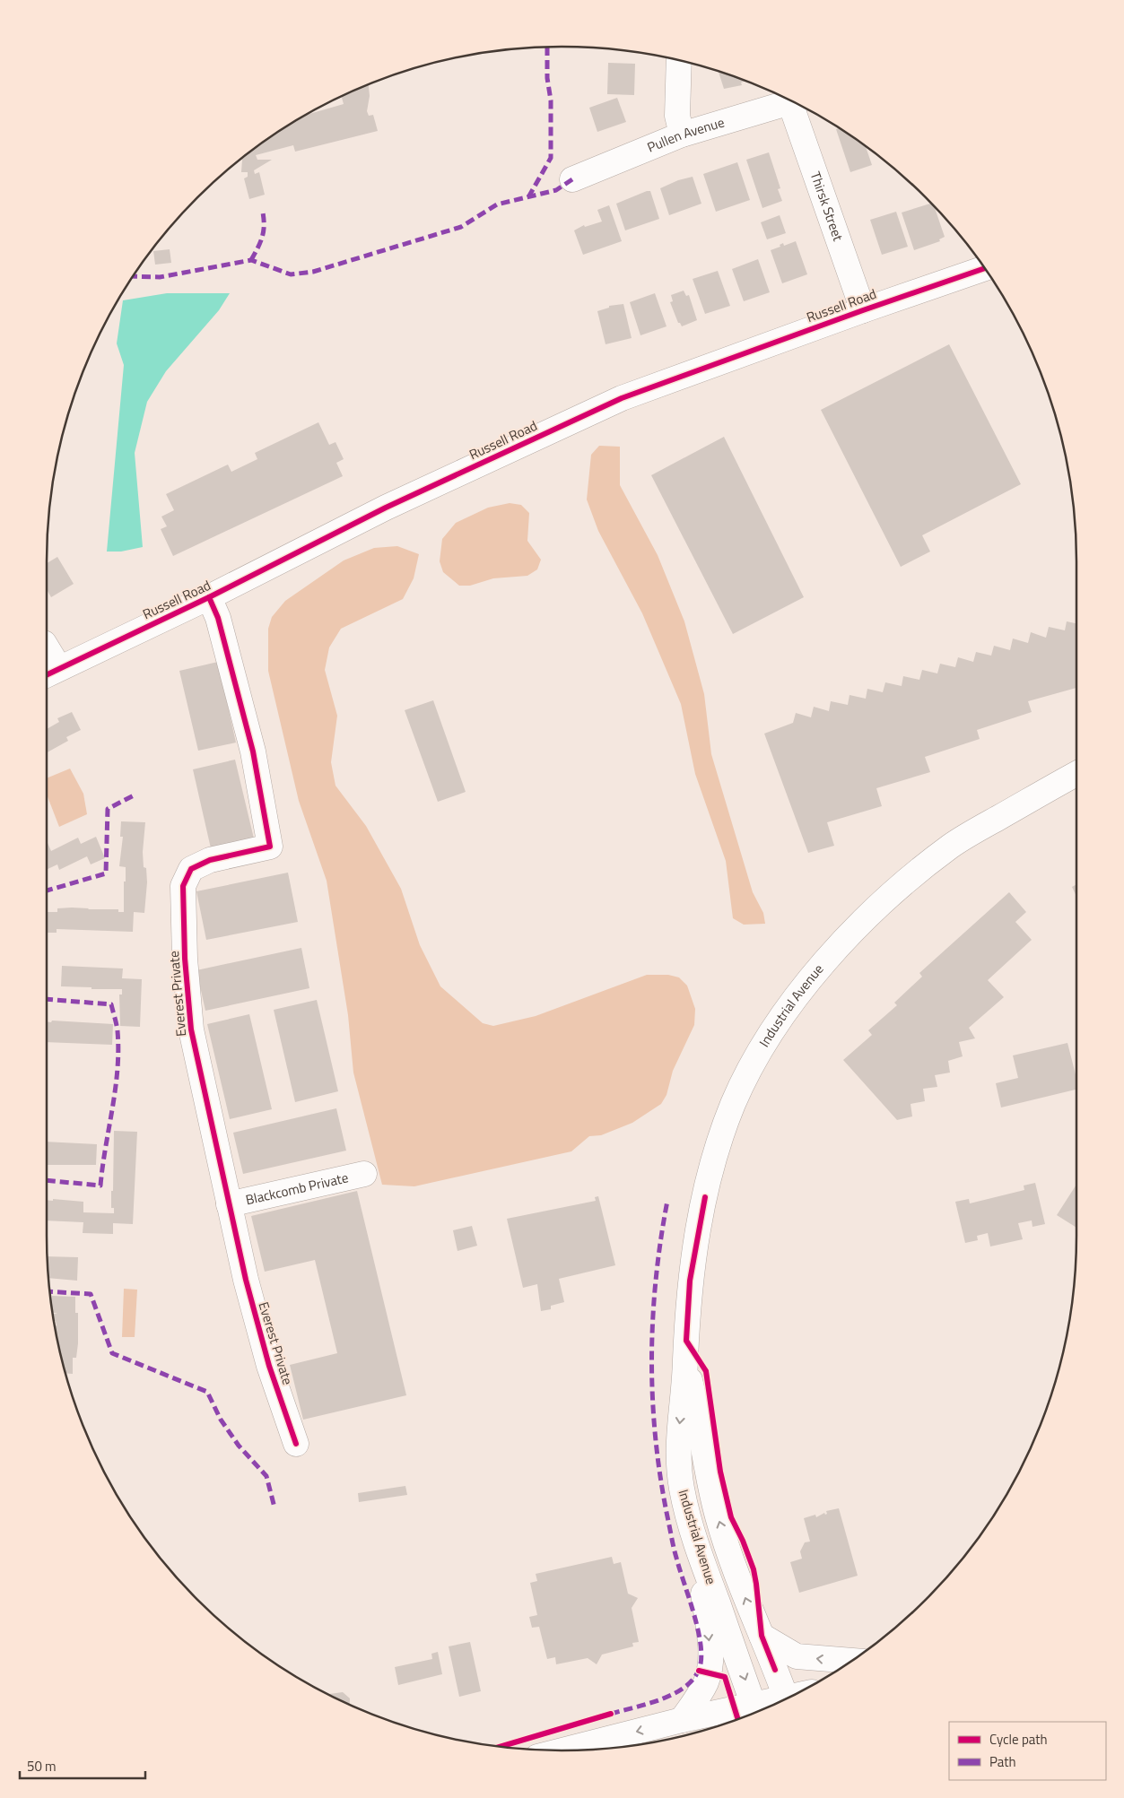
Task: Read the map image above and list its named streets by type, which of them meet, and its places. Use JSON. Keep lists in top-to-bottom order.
{
  "streets": {
    "street": [
      "Pullen Avenue",
      "Thirsk Street",
      "Russell Road",
      "Everest Private",
      "Industrial Avenue",
      "Blackcomb Private"
    ]
  },
  "crossings": [
    ["Thirsk Street", "Russell Road"],
    ["Russell Road", "Everest Private"],
    ["Everest Private", "Blackcomb Private"]
  ],
  "legend": ["Cycle path", "Path"],
  "scale_bar": "50 m"
}
